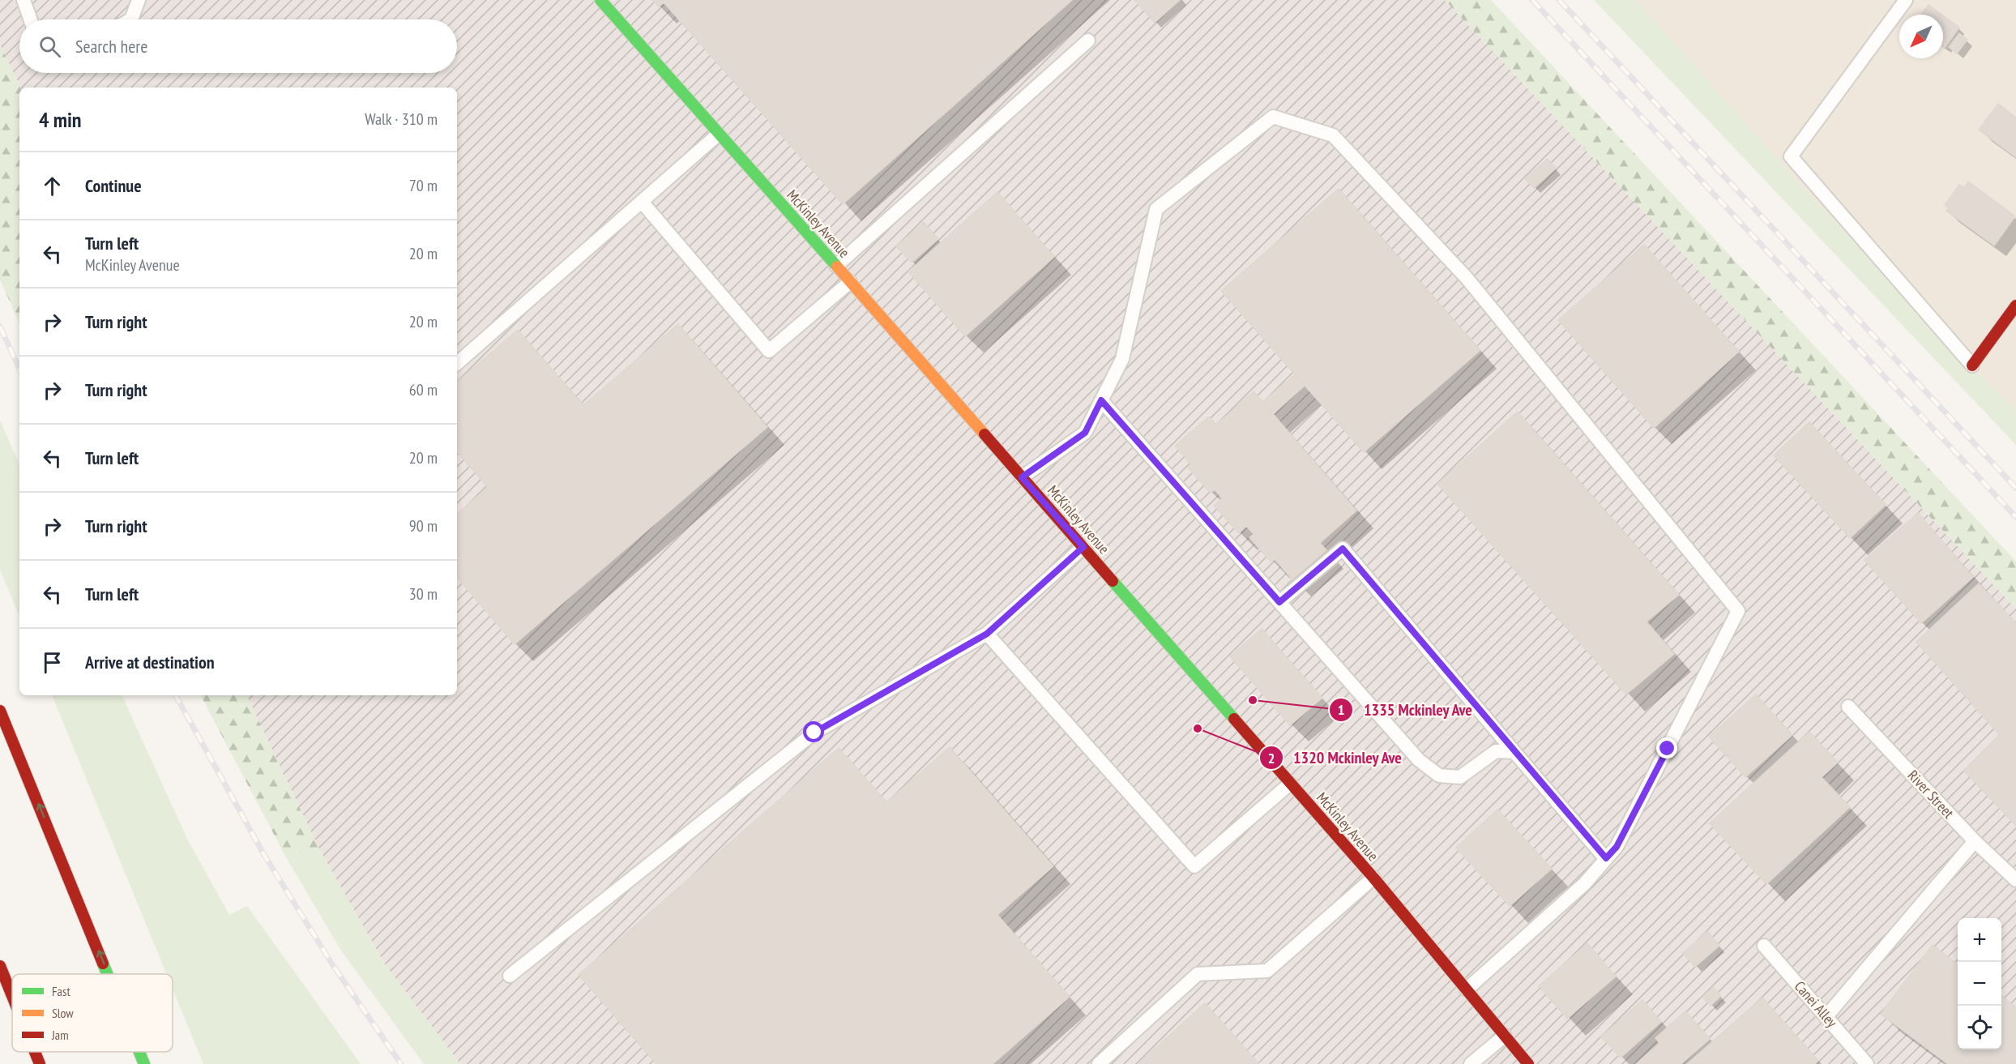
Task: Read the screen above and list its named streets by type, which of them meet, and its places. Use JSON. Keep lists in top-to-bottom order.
{
  "streets": {
    "main road": ["McKinley Avenue"],
    "lane": ["River Street", "Canei Alley"]
  },
  "places": ["1335 Mckinley Ave", "1320 Mckinley Ave"],
  "legend": ["Fast", "Slow", "Jam"],
  "north": "bottom left",
  "page": {
    "search": "Search here",
    "heading": ["4 min", "Walk · 310 m"],
    "list": [
      ["Continue", "70 m"],
      ["Turn left", "McKinley Avenue", "20 m"],
      ["Turn right", "20 m"],
      ["Turn right", "60 m"],
      ["Turn left", "20 m"],
      ["Turn right", "90 m"],
      ["Turn left", "30 m"],
      "Arrive at destination"
    ],
    "map_buttons": ["+", "−"]
  }
}
